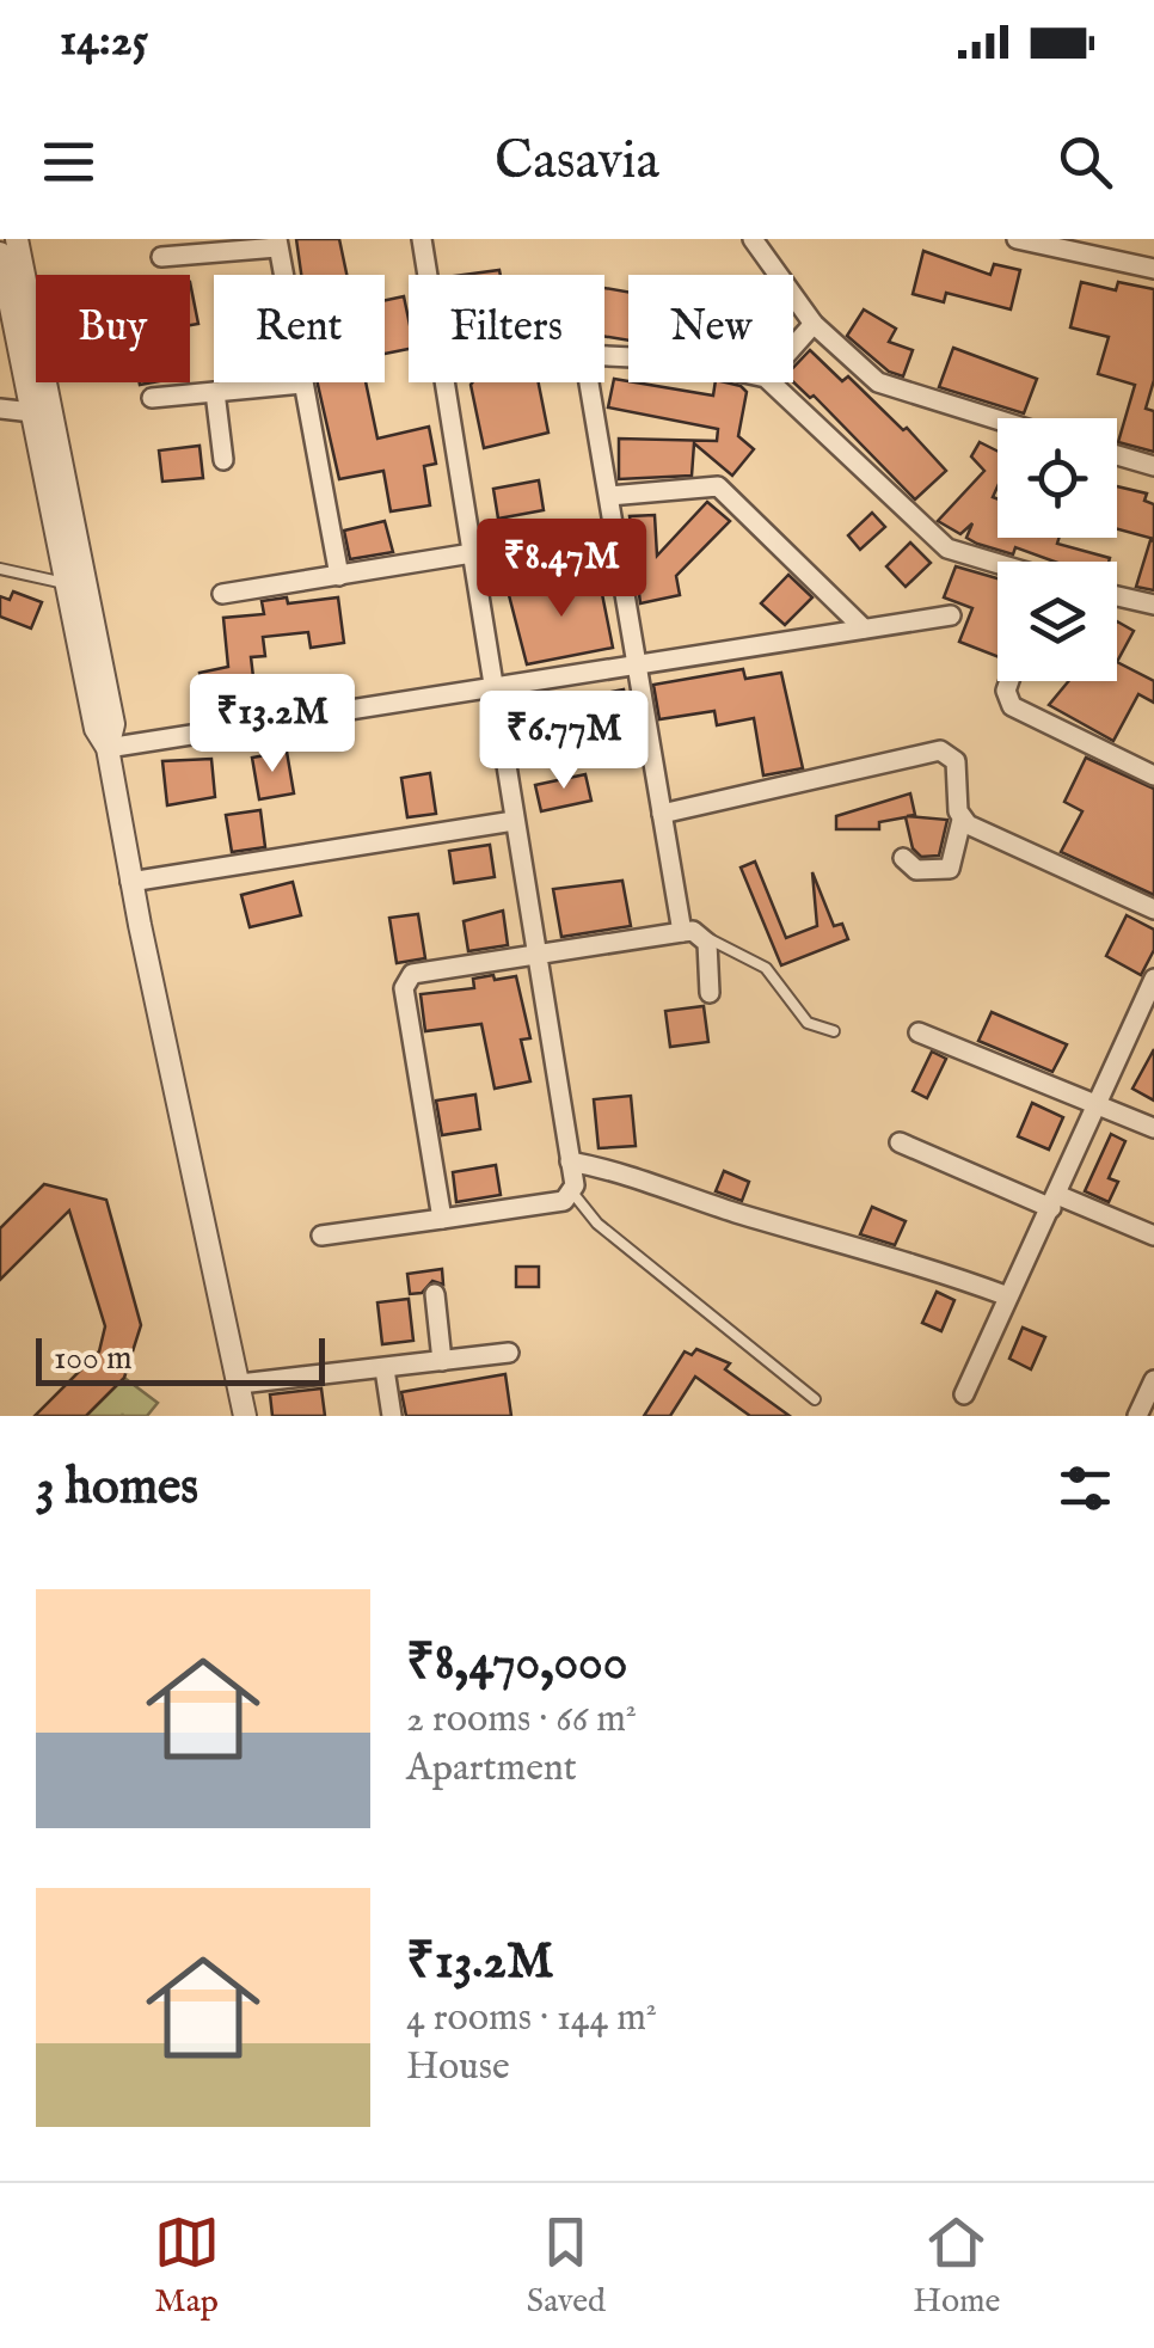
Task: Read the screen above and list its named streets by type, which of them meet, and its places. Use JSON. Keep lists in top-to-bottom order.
{
  "scale_bar": "100 m",
  "page": {
    "status": "14:25",
    "header": "Casavia",
    "chip": [
      "Buy",
      "Rent",
      "Filters",
      "New"
    ],
    "price": ["₹8.47M", "₹13.2M", "₹6.77M"],
    "scale": "100 m",
    "heading": "3 homes",
    "list": [
      {
        "name": "₹8,470,000",
        "note": "2 rooms · 66 m² · Apartment"
      },
      {
        "name": "₹13.2M",
        "note": "4 rooms · 144 m² · House"
      }
    ],
    "tabs": ["Map", "Saved", "Home"]
  }
}
